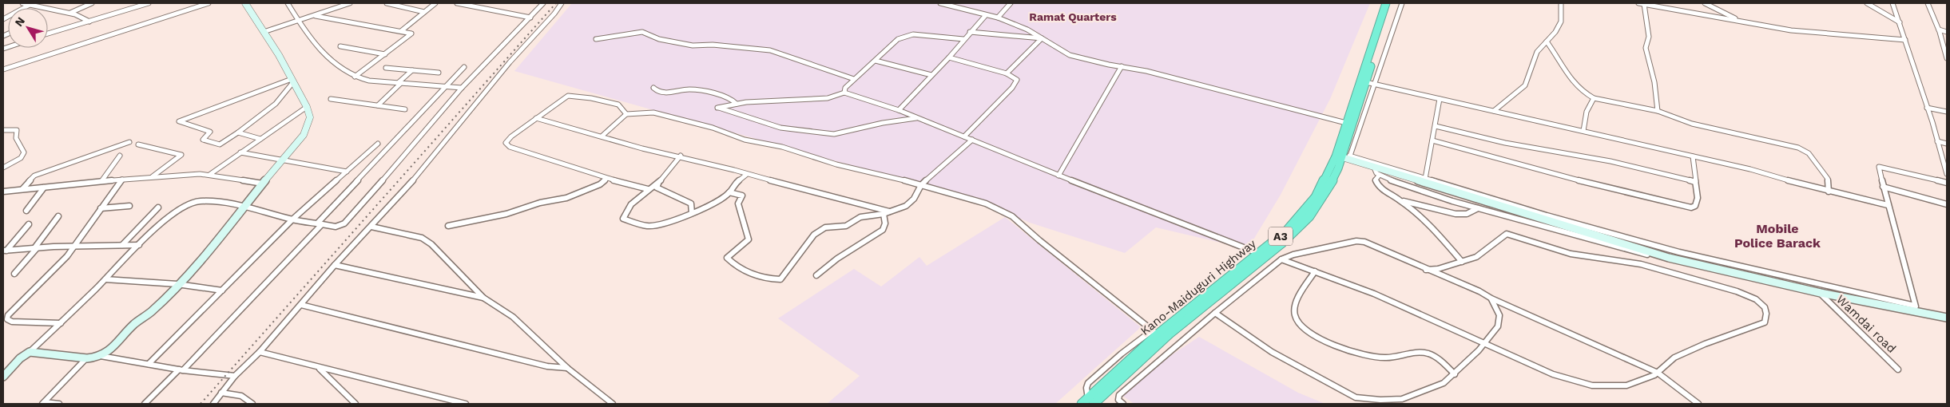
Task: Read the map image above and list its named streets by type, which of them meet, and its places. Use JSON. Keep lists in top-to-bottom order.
{
  "streets": {
    "highway": ["A3", "Kano-Maiduguri Highway"],
    "street": ["Wamdai road"]
  },
  "districts": ["Ramat Quarters", "Mobile Police Barack"],
  "north": "top left"
}
